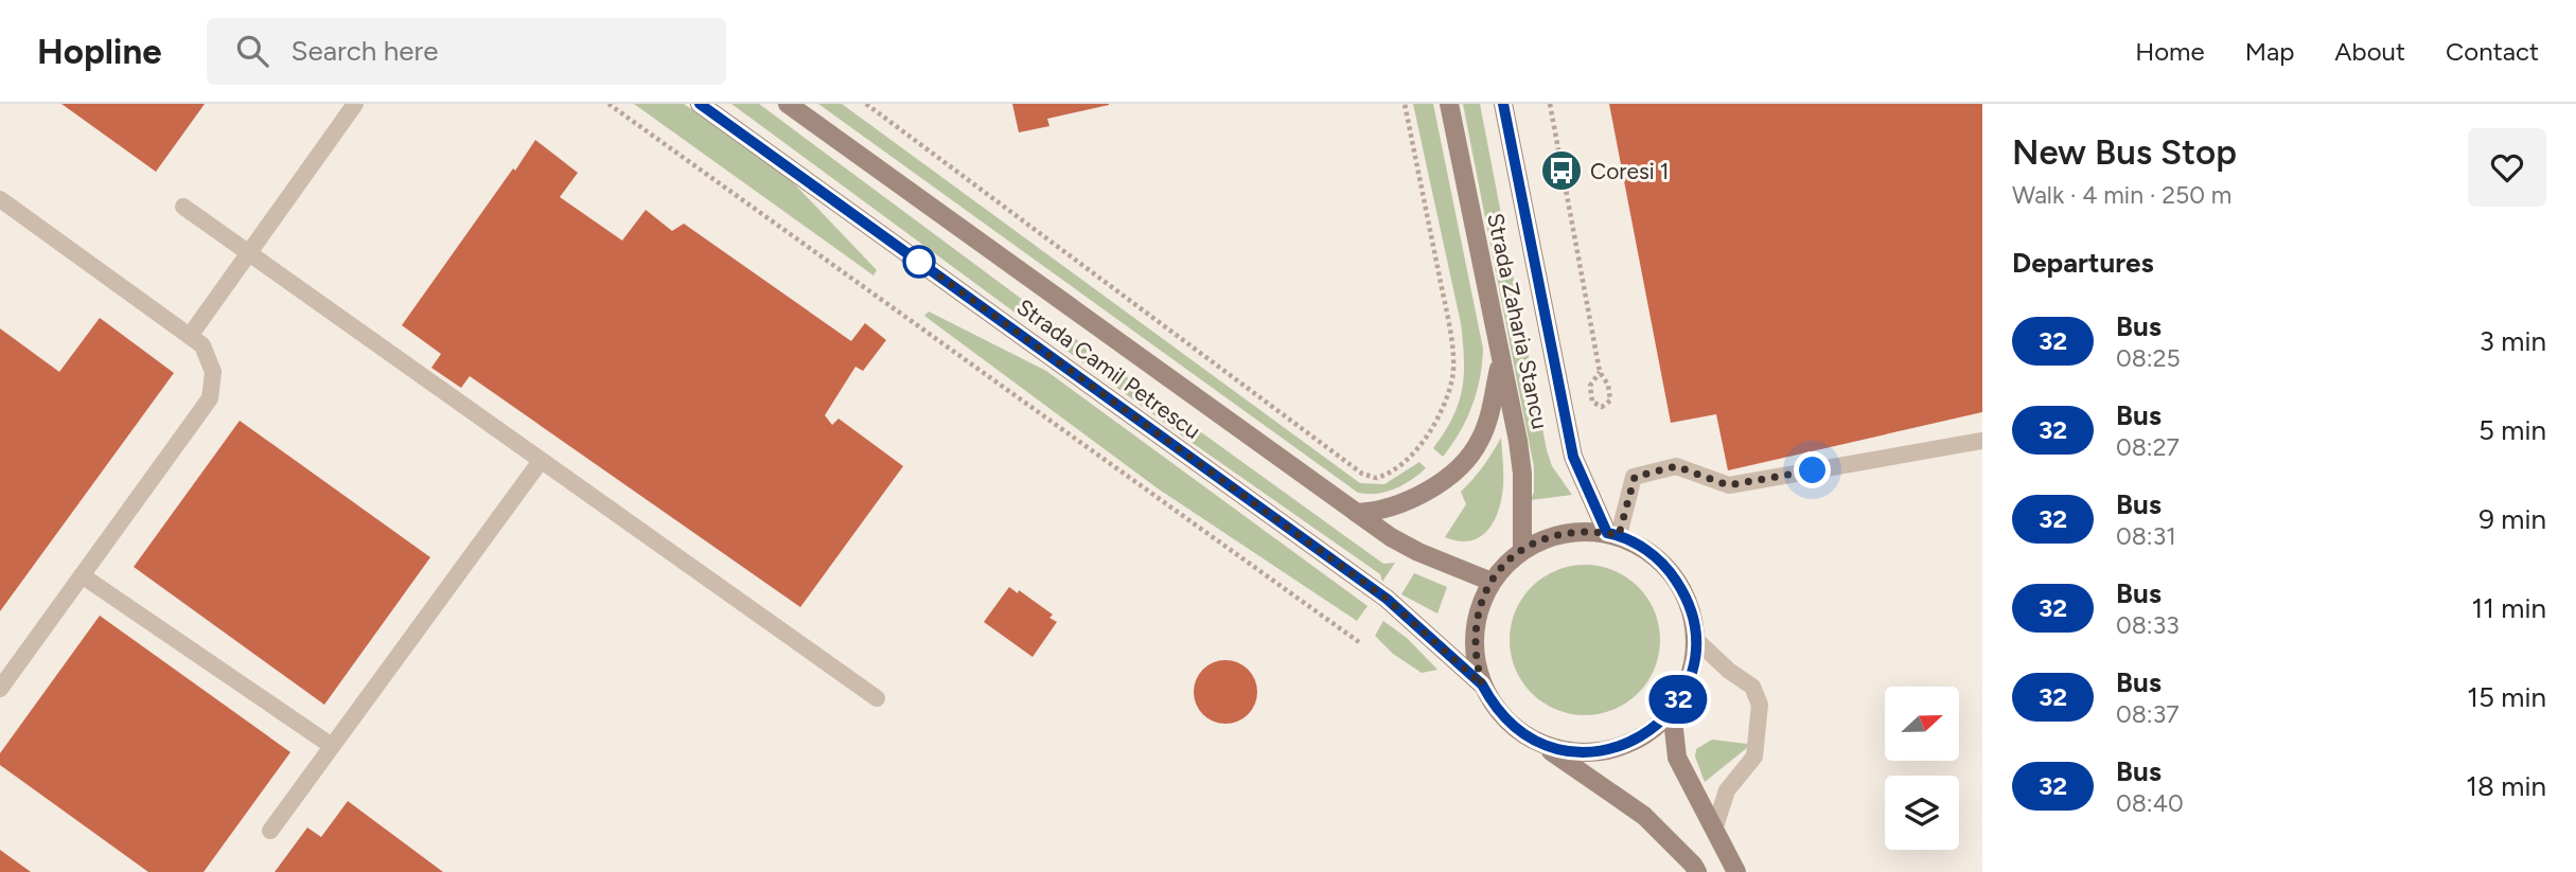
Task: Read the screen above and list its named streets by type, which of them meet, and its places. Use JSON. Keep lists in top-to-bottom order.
{
  "streets": {
    "main road": ["Strada Zaharia Stancu", "Strada Camil Petrescu"]
  },
  "crossings": [
    ["Strada Zaharia Stancu", "Strada Camil Petrescu"]
  ],
  "places": {
    "bus stop": ["Coresi 1"]
  },
  "lines": ["bus line 32"],
  "north": "right",
  "page": {
    "header": "Hopline",
    "search": "Search here",
    "nav": [
      "Home",
      "Map",
      "About",
      "Contact"
    ],
    "on_map": "32",
    "heading": [
      ["New Bus Stop", "Walk · 4 min · 250 m"],
      "Departures"
    ],
    "list": [
      {
        "mark": "32",
        "name": "Bus",
        "note": "08:25",
        "value": "3 min"
      },
      {
        "mark": "32",
        "name": "Bus",
        "note": "08:27",
        "value": "5 min"
      },
      {
        "mark": "32",
        "name": "Bus",
        "note": "08:31",
        "value": "9 min"
      },
      {
        "mark": "32",
        "name": "Bus",
        "note": "08:33",
        "value": "11 min"
      },
      {
        "mark": "32",
        "name": "Bus",
        "note": "08:37",
        "value": "15 min"
      },
      {
        "mark": "32",
        "name": "Bus",
        "note": "08:40",
        "value": "18 min"
      }
    ]
  }
}
